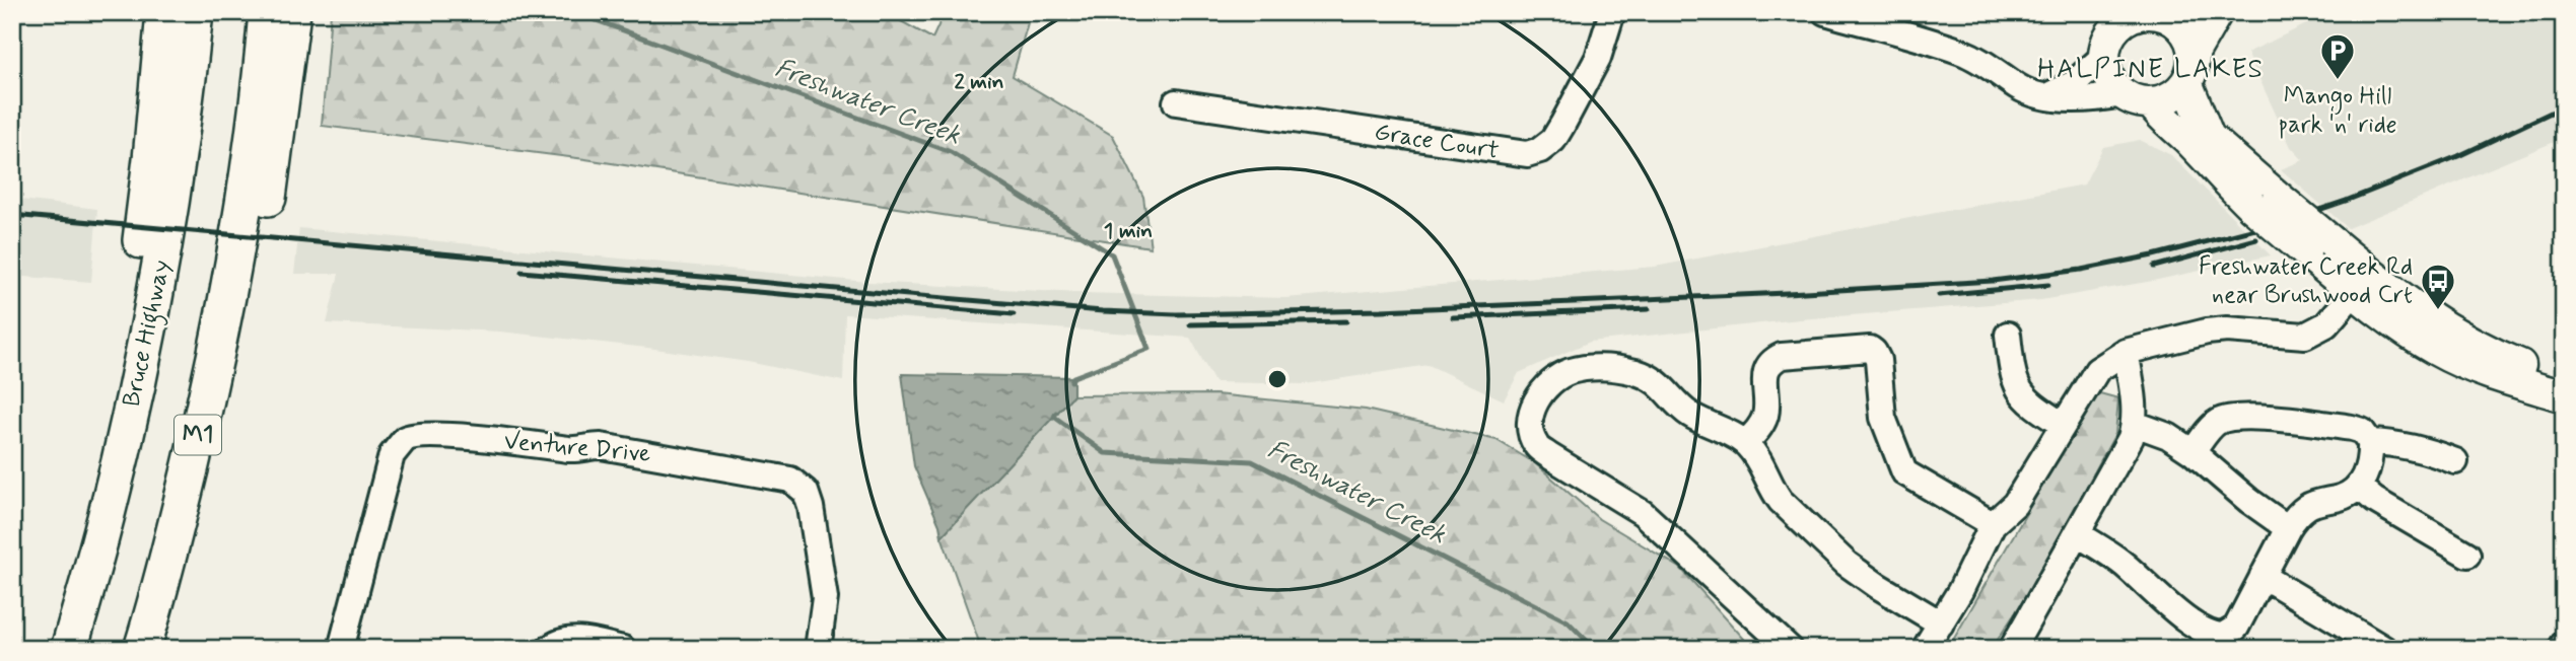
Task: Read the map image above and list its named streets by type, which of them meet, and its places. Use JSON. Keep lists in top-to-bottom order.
{
  "streets": {
    "highway": ["Bruce Highway", "M1"],
    "street": ["Grace Court", "Venture Drive"]
  },
  "districts": ["HALPINE LAKES"],
  "water": ["Freshwater Creek"],
  "places": {
    "parking": ["Mango Hill park 'n' ride"],
    "bus stop": ["Freshwater Creek Rd near Brushwood Crt"]
  },
  "rings": ["2 min", "1 min"]
}
